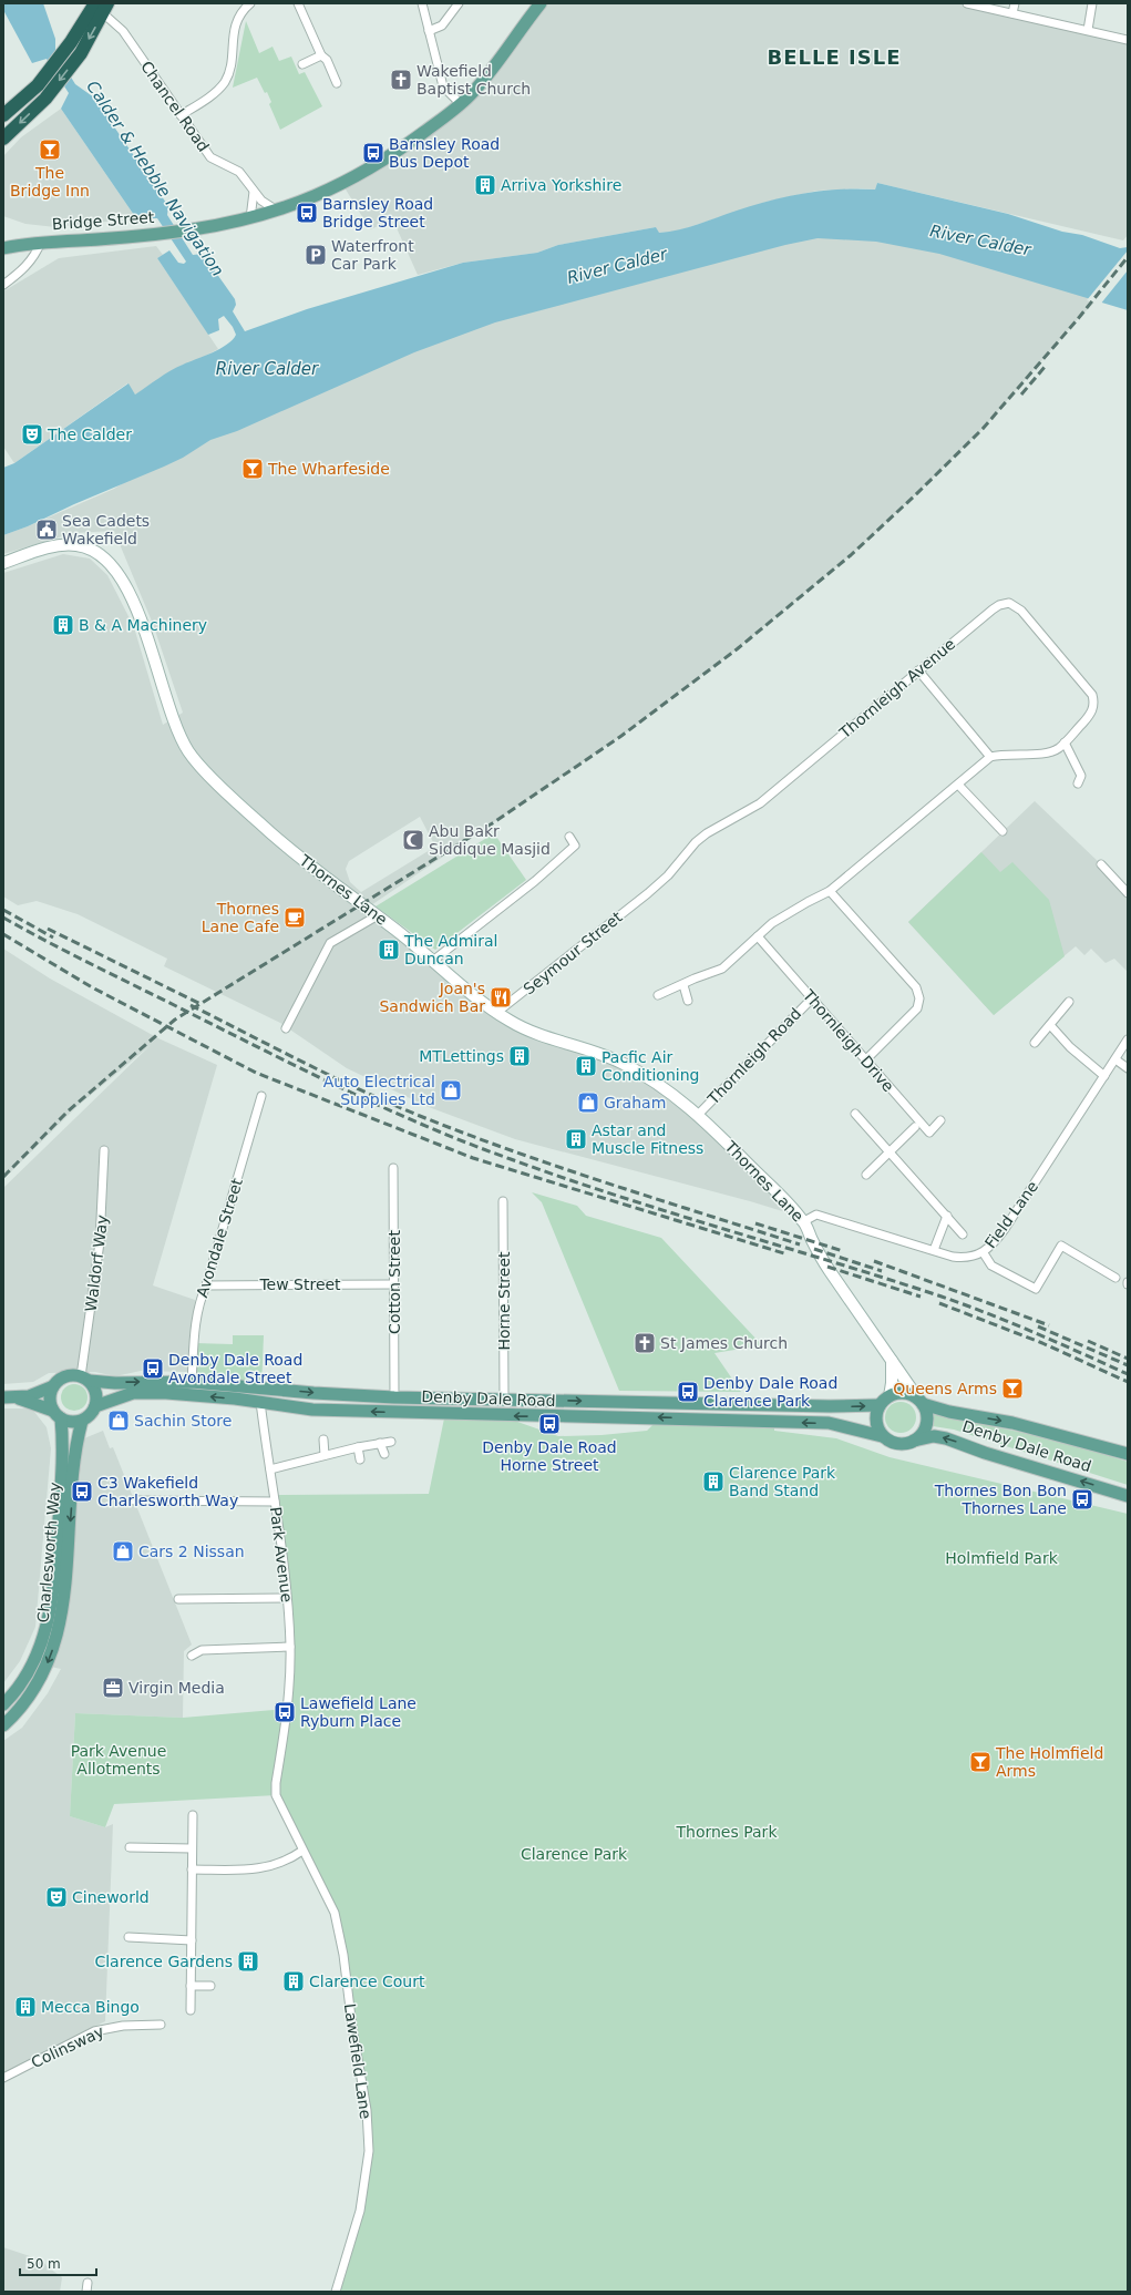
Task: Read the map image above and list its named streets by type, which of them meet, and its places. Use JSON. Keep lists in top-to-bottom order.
{
  "streets": {
    "main road": ["Bridge Street", "Denby Dale Road", "Charlesworth Way"],
    "street": [
      "Chancel Road",
      "Thornleigh Avenue",
      "Thornes Lane",
      "Seymour Street",
      "Thornleigh Drive",
      "Thornleigh Road",
      "Field Lane",
      "Avondale Street",
      "Waldorf Way",
      "Cotton Street",
      "Tew Street",
      "Horne Street",
      "Park Avenue",
      "Colinsway",
      "Lawefield Lane"
    ]
  },
  "crossings": [
    ["Chancel Road", "Bridge Street"],
    ["Thornleigh Avenue", "Seymour Street"],
    ["Thornes Lane", "Seymour Street"],
    ["Thornes Lane", "Thornleigh Road"],
    ["Thornes Lane", "Field Lane"],
    ["Thornes Lane", "Denby Dale Road"],
    ["Thornleigh Drive", "Thornleigh Road"],
    ["Avondale Street", "Tew Street"],
    ["Avondale Street", "Denby Dale Road"],
    ["Waldorf Way", "Denby Dale Road"],
    ["Waldorf Way", "Charlesworth Way"],
    ["Cotton Street", "Tew Street"],
    ["Cotton Street", "Denby Dale Road"],
    ["Horne Street", "Denby Dale Road"],
    ["Denby Dale Road", "Charlesworth Way"],
    ["Denby Dale Road", "Park Avenue"],
    ["Park Avenue", "Lawefield Lane"]
  ],
  "districts": ["BELLE ISLE"],
  "water": ["Calder & Hebble Navigation", "River Calder"],
  "parks": [
    "Holmfield Park",
    "Park Avenue Allotments",
    "Thornes Park",
    "Clarence Park"
  ],
  "places": {
    "church": ["Wakefield Baptist Church", "St James Church"],
    "bar": [
      "The Bridge Inn",
      "The Wharfeside",
      "Queens Arms",
      "The Holmfield Arms"
    ],
    "bus stop": [
      "Barnsley Road Bus Depot",
      "Barnsley Road Bridge Street",
      "Denby Dale Road Avondale Street",
      "Denby Dale Road Clarence Park",
      "Denby Dale Road Horne Street",
      "C3 Wakefield Charlesworth Way",
      "Thornes Bon Bon Thornes Lane",
      "Lawefield Lane Ryburn Place"
    ],
    "building": [
      "Arriva Yorkshire",
      "B & A Machinery",
      "The Admiral Duncan",
      "MTLettings",
      "Pacfic Air Conditioning",
      "Astar and Muscle Fitness",
      "Clarence Park Band Stand",
      "Clarence Gardens",
      "Clarence Court",
      "Mecca Bingo"
    ],
    "parking": ["Waterfront Car Park"],
    "theatre": ["The Calder", "Cineworld"],
    "public building": ["Sea Cadets Wakefield"],
    "mosque": ["Abu Bakr Siddique Masjid"],
    "cafe": ["Thornes Lane Cafe"],
    "restaurant": ["Joan's Sandwich Bar"],
    "shop": [
      "Auto Electrical Supplies Ltd",
      "Graham",
      "Sachin Store",
      "Cars 2 Nissan"
    ],
    "office": ["Virgin Media"]
  },
  "scale_bar": "50 m"
}
